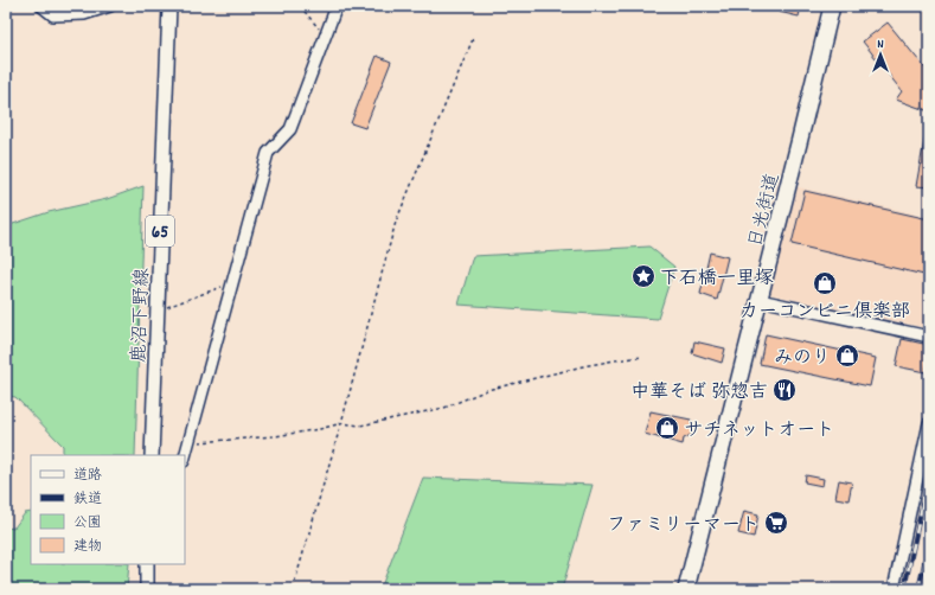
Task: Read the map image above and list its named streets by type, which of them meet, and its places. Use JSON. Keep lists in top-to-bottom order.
{
  "streets": {
    "highway": ["日光街道"],
    "main road": ["65", "鹿沼下野線"]
  },
  "places": {
    "place": ["下石橋一里塚"],
    "shop": ["カーコンビニ倶楽部", "みのり", "サチネットオート"],
    "restaurant": ["中華そば 弥惣吉"],
    "supermarket": ["ファミリーマート"]
  },
  "legend": [
    "道路",
    "鉄道",
    "公園",
    "建物"
  ],
  "north": "top"
}
